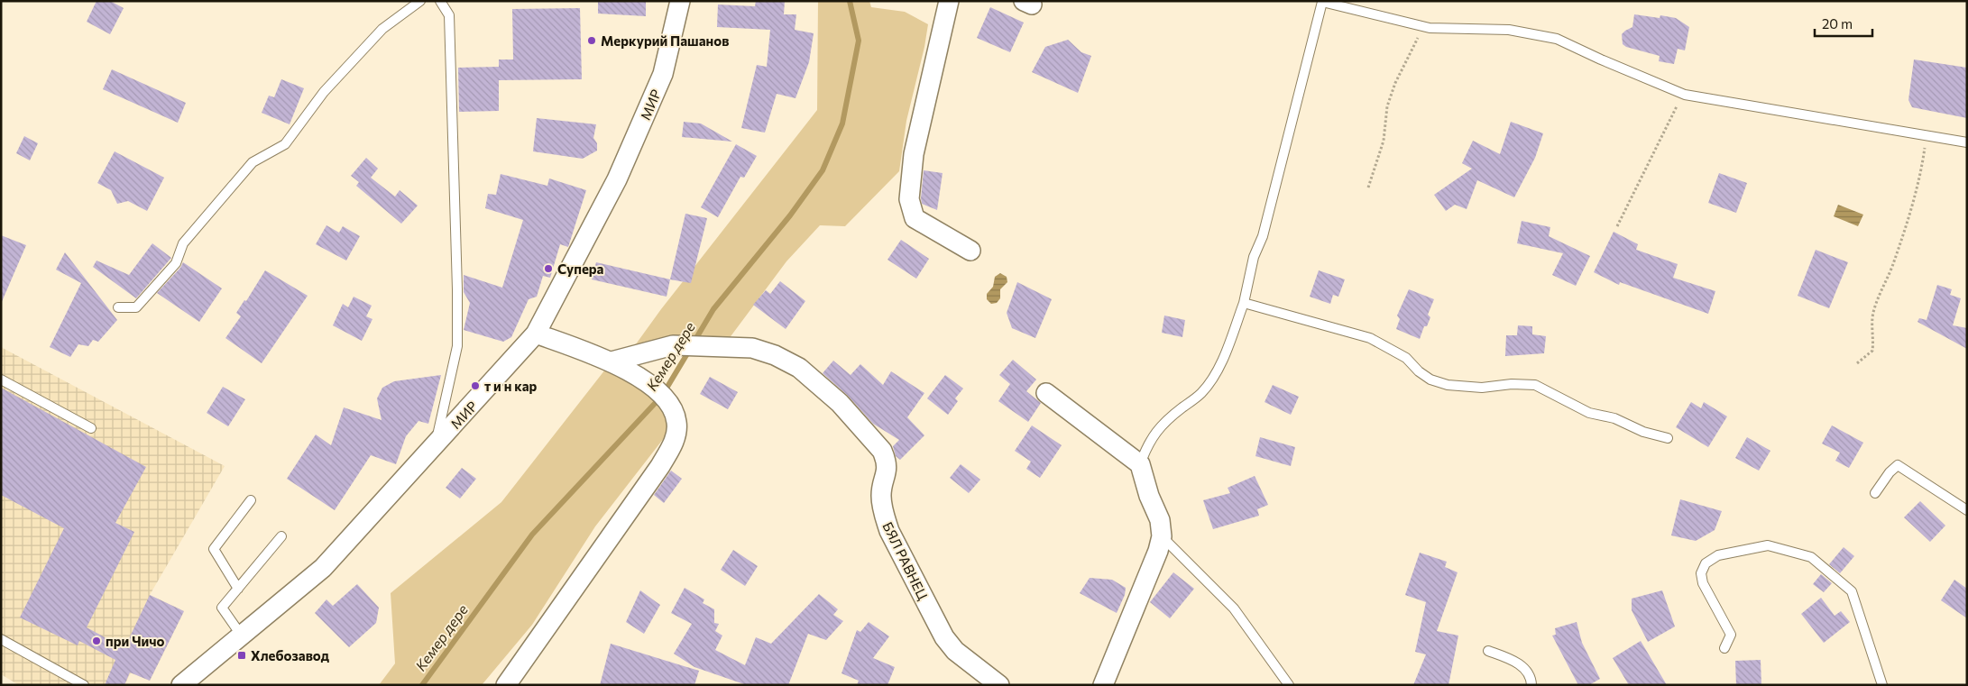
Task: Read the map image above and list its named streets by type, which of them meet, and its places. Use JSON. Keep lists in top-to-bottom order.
{
  "streets": {
    "street": ["МИР", "БЯЛ РАВНЕЦ"]
  },
  "water": ["Кемер дере"],
  "places": {
    "other": [
      "Меркурий Пашанов",
      "Супера",
      "т и н кар",
      "при Чичо"
    ],
    "transit": ["Хлебозавод"]
  },
  "scale_bar": "20 m"
}
